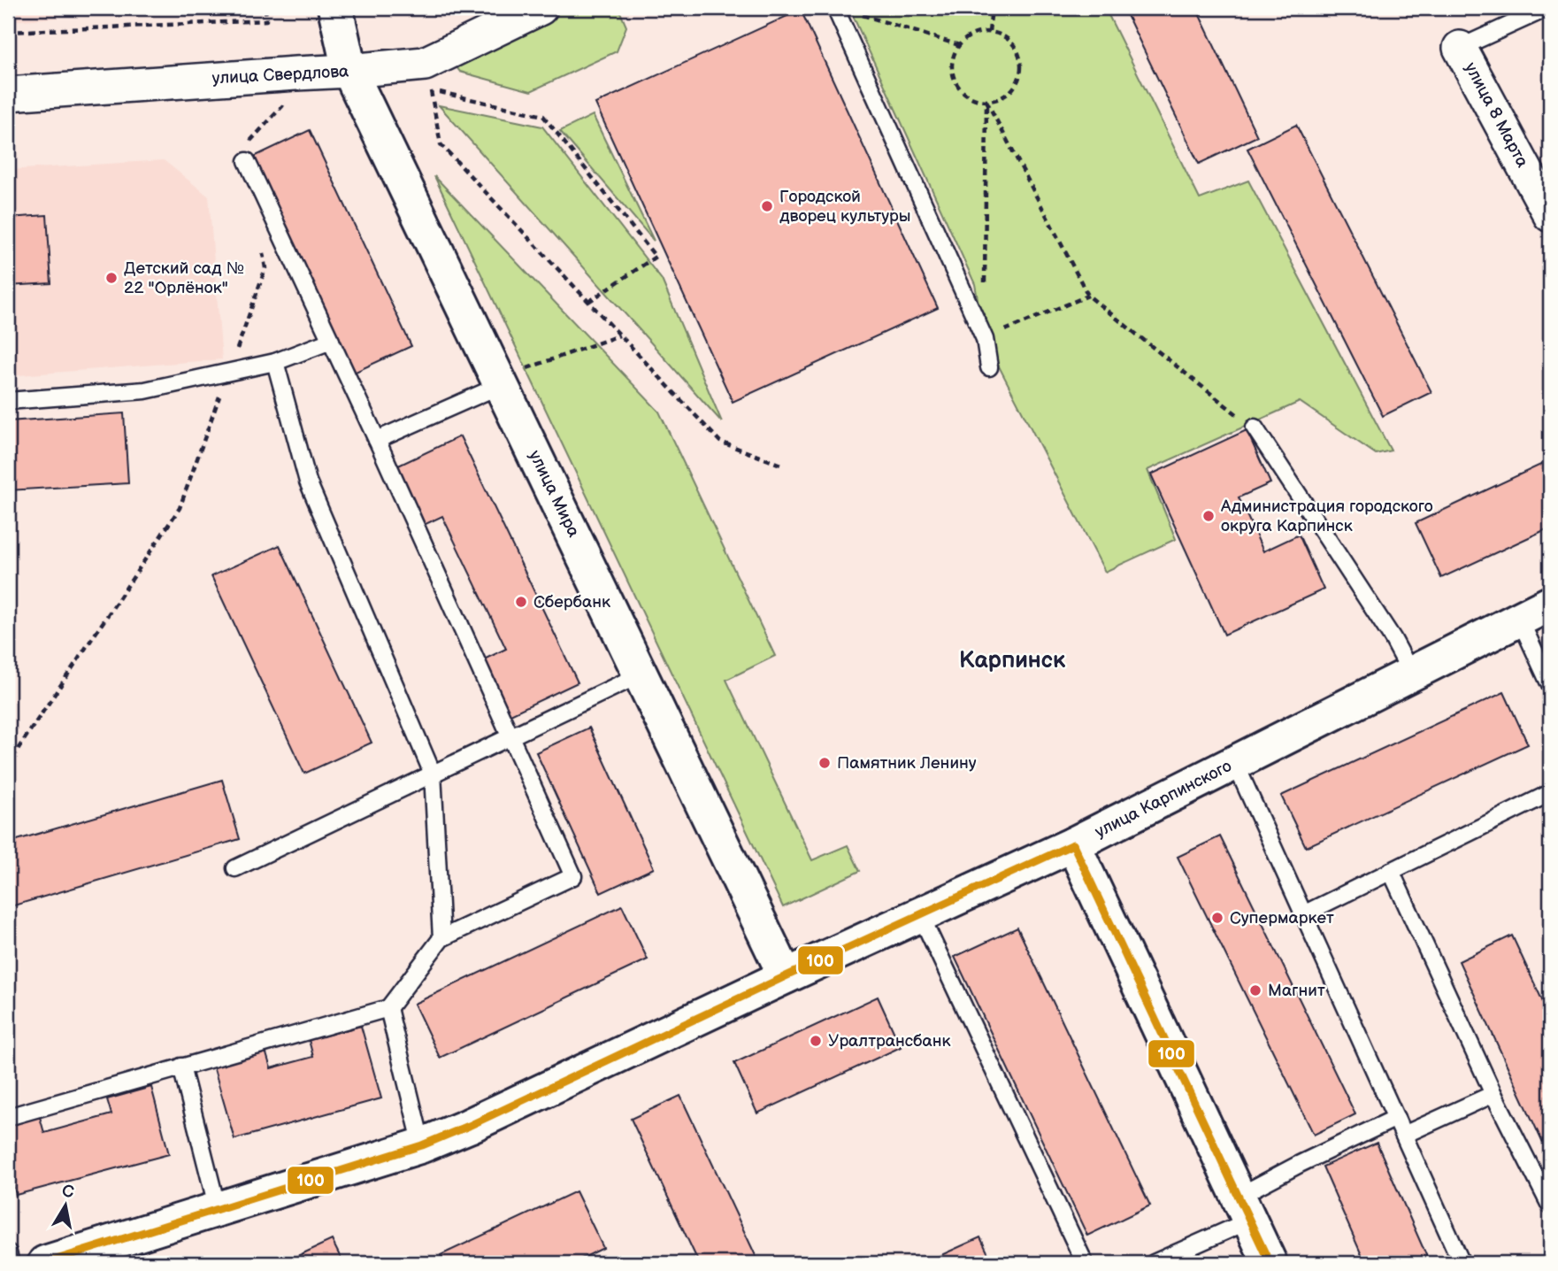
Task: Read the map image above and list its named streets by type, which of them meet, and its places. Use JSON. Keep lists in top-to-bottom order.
{
  "streets": {
    "main road": ["улица Мира", "улица Карпинского"],
    "street": ["улица Свердлова", "улица 8 Марта"]
  },
  "crossings": [
    ["улица Свердлова", "улица Мира"],
    ["улица Мира", "улица Карпинского"]
  ],
  "districts": ["Карпинск"],
  "places": [
    "Городской дворец культуры",
    "Детский сад № 22 \"Орлёнок\"",
    "Администрация городского округа Карпинск",
    "Сбербанк",
    "Памятник Ленину",
    "Супермаркет",
    "Магнит",
    "Уралтрансбанк"
  ],
  "lines": ["transit line 100"],
  "north": "top"
}
